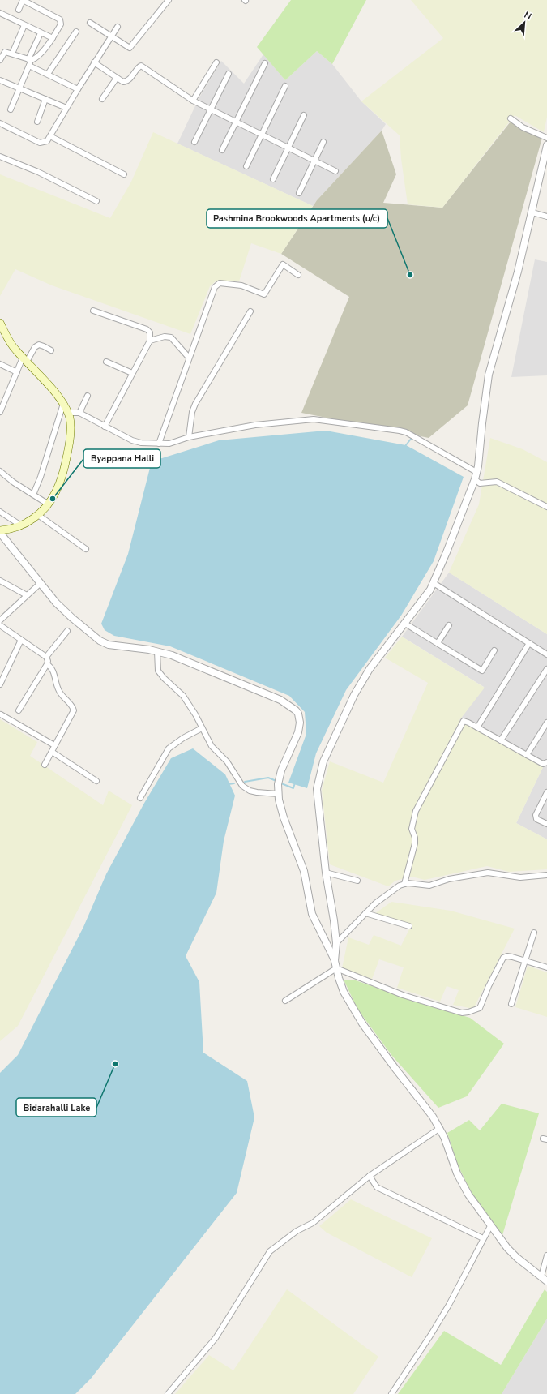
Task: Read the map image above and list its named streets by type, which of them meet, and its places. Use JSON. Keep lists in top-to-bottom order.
{
  "places": ["Pashmina Brookwoods Apartments (u/c)", "Byappana Halli", "Bidarahalli Lake"],
  "north": "top right"
}
